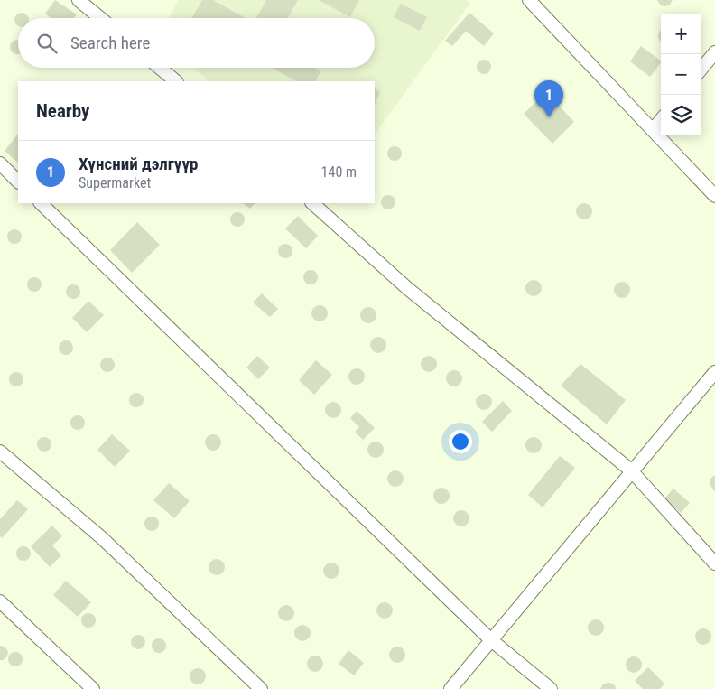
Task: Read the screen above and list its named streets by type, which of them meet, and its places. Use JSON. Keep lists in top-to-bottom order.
{
  "page": {
    "map_buttons": ["+", "−"],
    "search": "Search here",
    "pins": "1",
    "heading": "Nearby",
    "list": [
      {
        "mark": "1",
        "name": "Хүнсний дэлгүүр",
        "note": "Supermarket",
        "value": "140 m"
      }
    ]
  }
}
